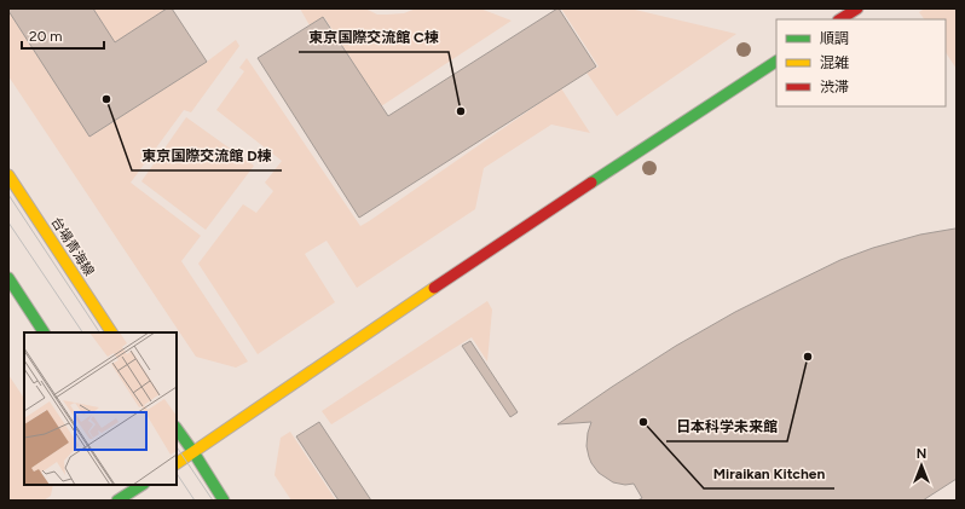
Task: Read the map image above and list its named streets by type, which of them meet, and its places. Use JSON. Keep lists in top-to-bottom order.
{
  "streets": {
    "street": ["台場青海線"]
  },
  "places": [
    "東京国際交流館 D棟",
    "東京国際交流館 C棟",
    "日本科学未来館",
    "Miraikan Kitchen"
  ],
  "legend": ["順調", "混雑", "渋滞"],
  "scale_bar": "20 m",
  "north": "top"
}
